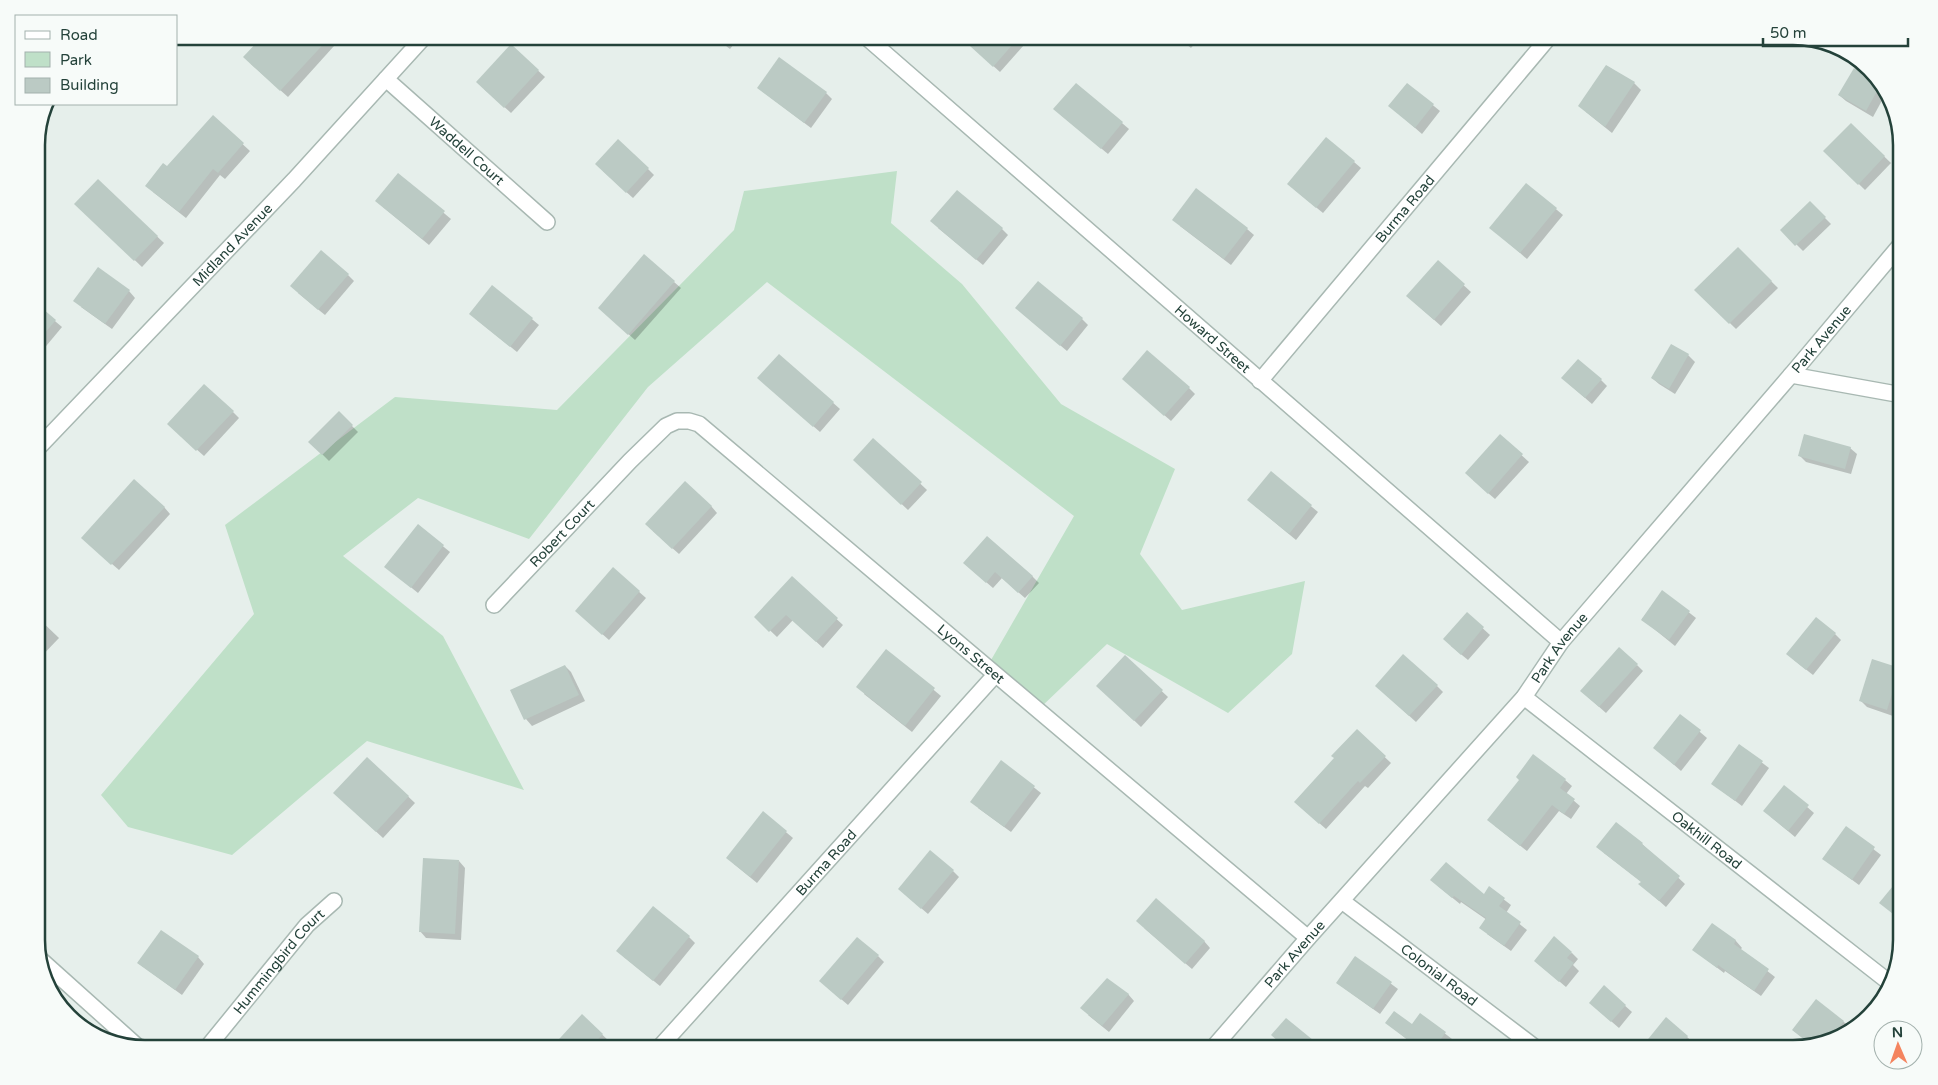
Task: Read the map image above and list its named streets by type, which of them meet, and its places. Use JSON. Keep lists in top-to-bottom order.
{
  "streets": {
    "street": [
      "Waddell Court",
      "Burma Road",
      "Midland Avenue",
      "Park Avenue",
      "Howard Street",
      "Robert Court",
      "Lyons Street",
      "Oakhill Road",
      "Hummingbird Court",
      "Colonial Road"
    ]
  },
  "crossings": [
    ["Waddell Court", "Midland Avenue"],
    ["Burma Road", "Howard Street"],
    ["Burma Road", "Lyons Street"],
    ["Park Avenue", "Howard Street"],
    ["Park Avenue", "Lyons Street"],
    ["Park Avenue", "Oakhill Road"],
    ["Park Avenue", "Colonial Road"],
    ["Robert Court", "Lyons Street"]
  ],
  "legend": ["Road", "Park", "Building"],
  "scale_bar": "50 m",
  "north": "top"
}
